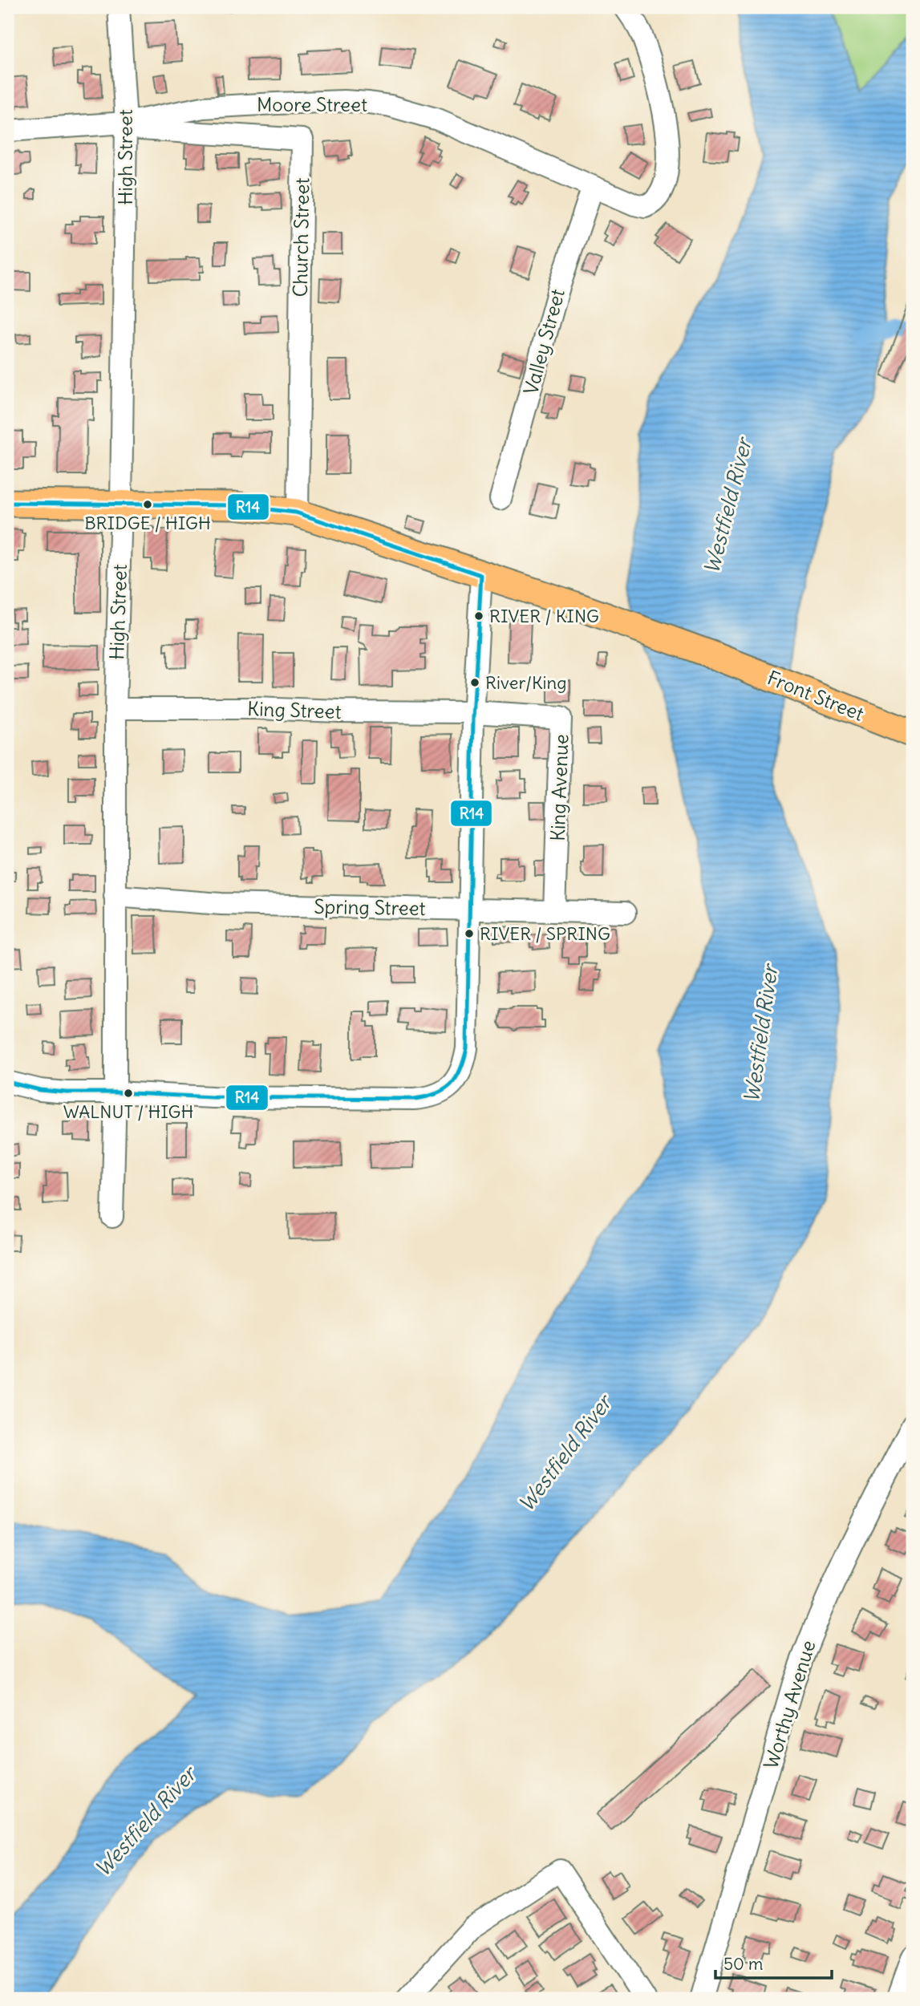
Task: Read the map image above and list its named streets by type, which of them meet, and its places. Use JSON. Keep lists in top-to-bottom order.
{
  "streets": {
    "main road": ["Front Street"],
    "street": [
      "Moore Street",
      "High Street",
      "Church Street",
      "Valley Street",
      "King Street",
      "King Avenue",
      "Spring Street",
      "Worthy Avenue"
    ]
  },
  "crossings": [
    ["Moore Street", "High Street"],
    ["Moore Street", "Church Street"],
    ["Moore Street", "Valley Street"],
    ["High Street", "Church Street"],
    ["High Street", "Front Street"],
    ["High Street", "King Street"],
    ["High Street", "Spring Street"],
    ["Church Street", "Front Street"],
    ["King Street", "King Avenue"],
    ["King Avenue", "Spring Street"]
  ],
  "water": ["Westfield River"],
  "places": [
    "BRIDGE / HIGH",
    "RIVER / KING",
    "River/King",
    "RIVER / SPRING",
    "WALNUT / HIGH"
  ],
  "lines": ["transit line R14"],
  "scale_bar": "50 m"
}
